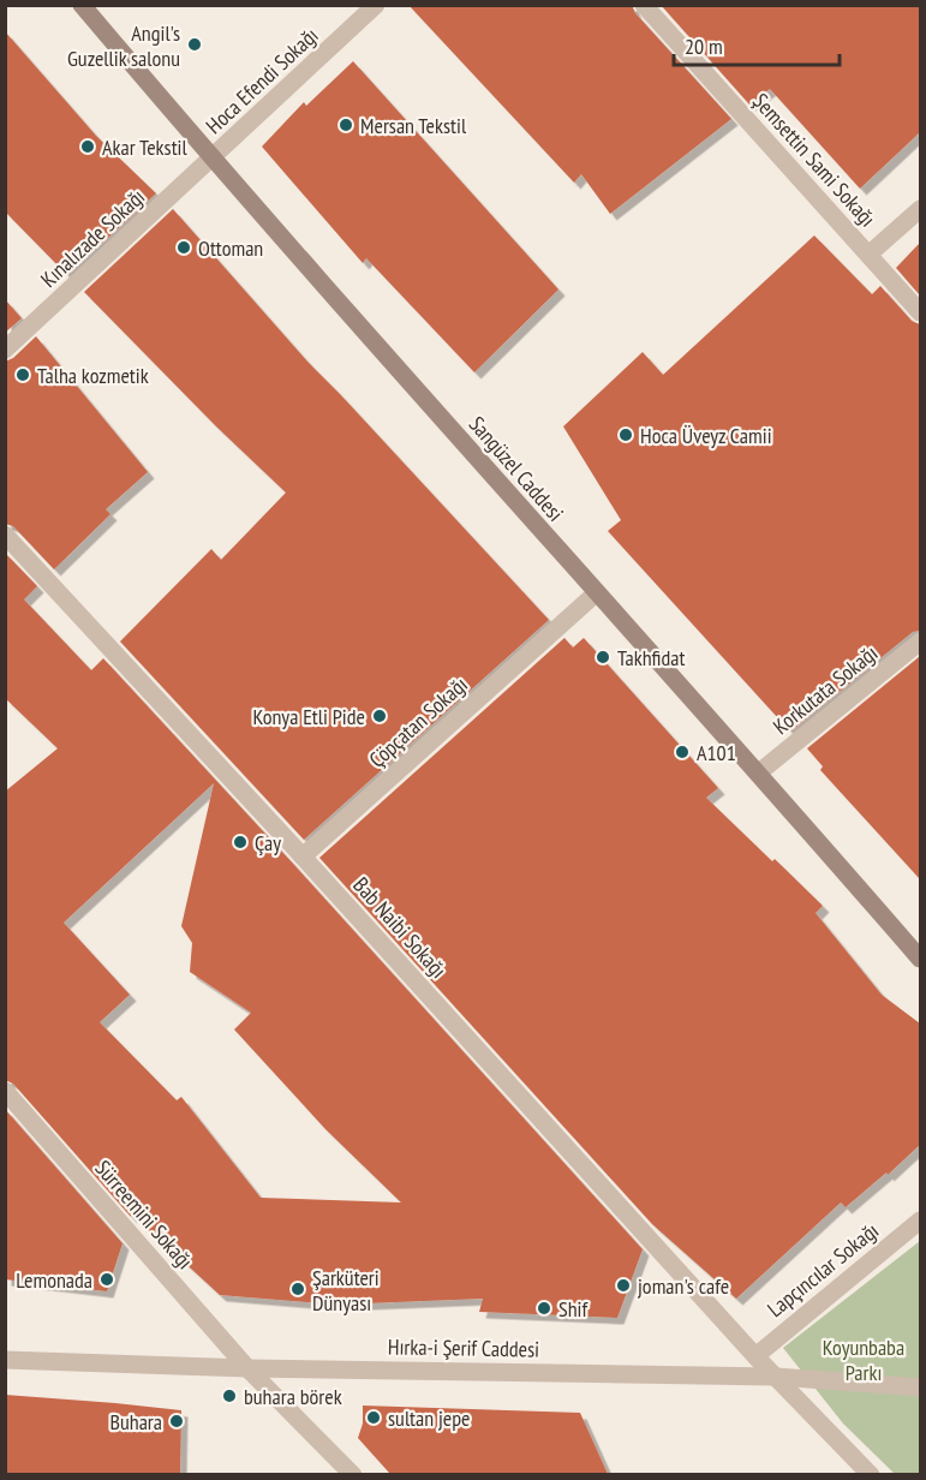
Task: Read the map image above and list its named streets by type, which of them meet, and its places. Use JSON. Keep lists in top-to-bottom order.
{
  "streets": {
    "street": [
      "Hoca Efendi Sokağı",
      "Şemsettin Sami Sokağı",
      "Kınalızade Sokağı",
      "Sangüzel Caddesi",
      "Korkutata Sokağı",
      "Çöpçatan Sokağı",
      "Bab Naibi Sokağı",
      "Sürreemini Sokağı",
      "Lapçıncılar Sokağı",
      "Hırka-i Şerif Caddesi"
    ]
  },
  "crossings": [
    ["Hoca Efendi Sokağı", "Kınalızade Sokağı"],
    ["Hoca Efendi Sokağı", "Sangüzel Caddesi"],
    ["Kınalızade Sokağı", "Sangüzel Caddesi"],
    ["Sangüzel Caddesi", "Korkutata Sokağı"],
    ["Sangüzel Caddesi", "Çöpçatan Sokağı"],
    ["Çöpçatan Sokağı", "Bab Naibi Sokağı"],
    ["Bab Naibi Sokağı", "Lapçıncılar Sokağı"],
    ["Bab Naibi Sokağı", "Hırka-i Şerif Caddesi"],
    ["Sürreemini Sokağı", "Hırka-i Şerif Caddesi"]
  ],
  "parks": ["Koyunbaba Parkı"],
  "places": [
    "Angil's Guzellik salonu",
    "Mersan Tekstil",
    "Akar Tekstil",
    "Ottoman",
    "Talha kozmetik",
    "Hoca Üveyz Camii",
    "Takhfidat",
    "Konya Etli Pide",
    "A101",
    "Çay",
    "Lemonada",
    "joman's cafe",
    "Şarküteri Dünyası",
    "Shif",
    "buhara börek",
    "sultan jepe",
    "Buhara"
  ],
  "scale_bar": "20 m"
}
